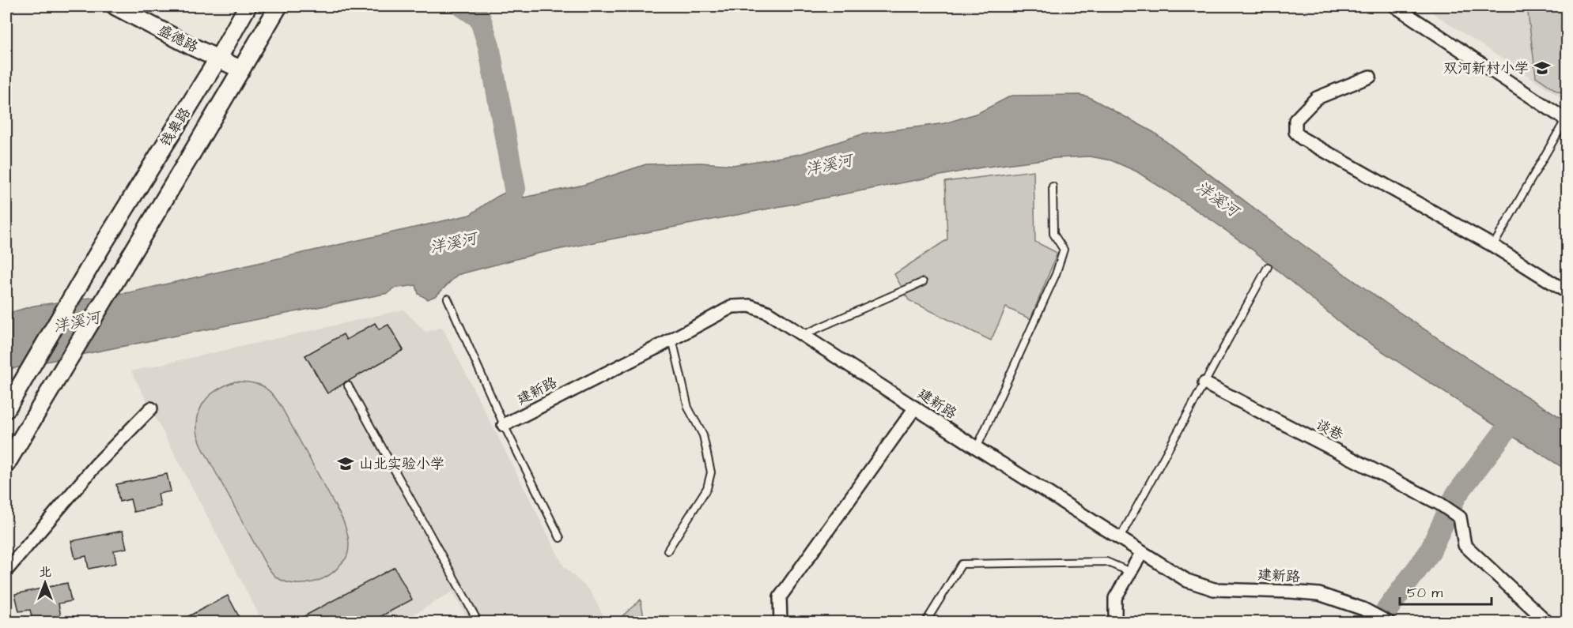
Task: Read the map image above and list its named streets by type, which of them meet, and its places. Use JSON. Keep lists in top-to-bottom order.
{
  "streets": {
    "main road": ["盛德路", "钱皋路"],
    "street": ["建新路", "谈巷"]
  },
  "crossings": [
    ["盛德路", "钱皋路"]
  ],
  "water": ["洋溪河"],
  "places": {
    "school or university": ["双河新村小学", "山北实验小学"]
  },
  "scale_bar": "50 m",
  "north": "top"
}
